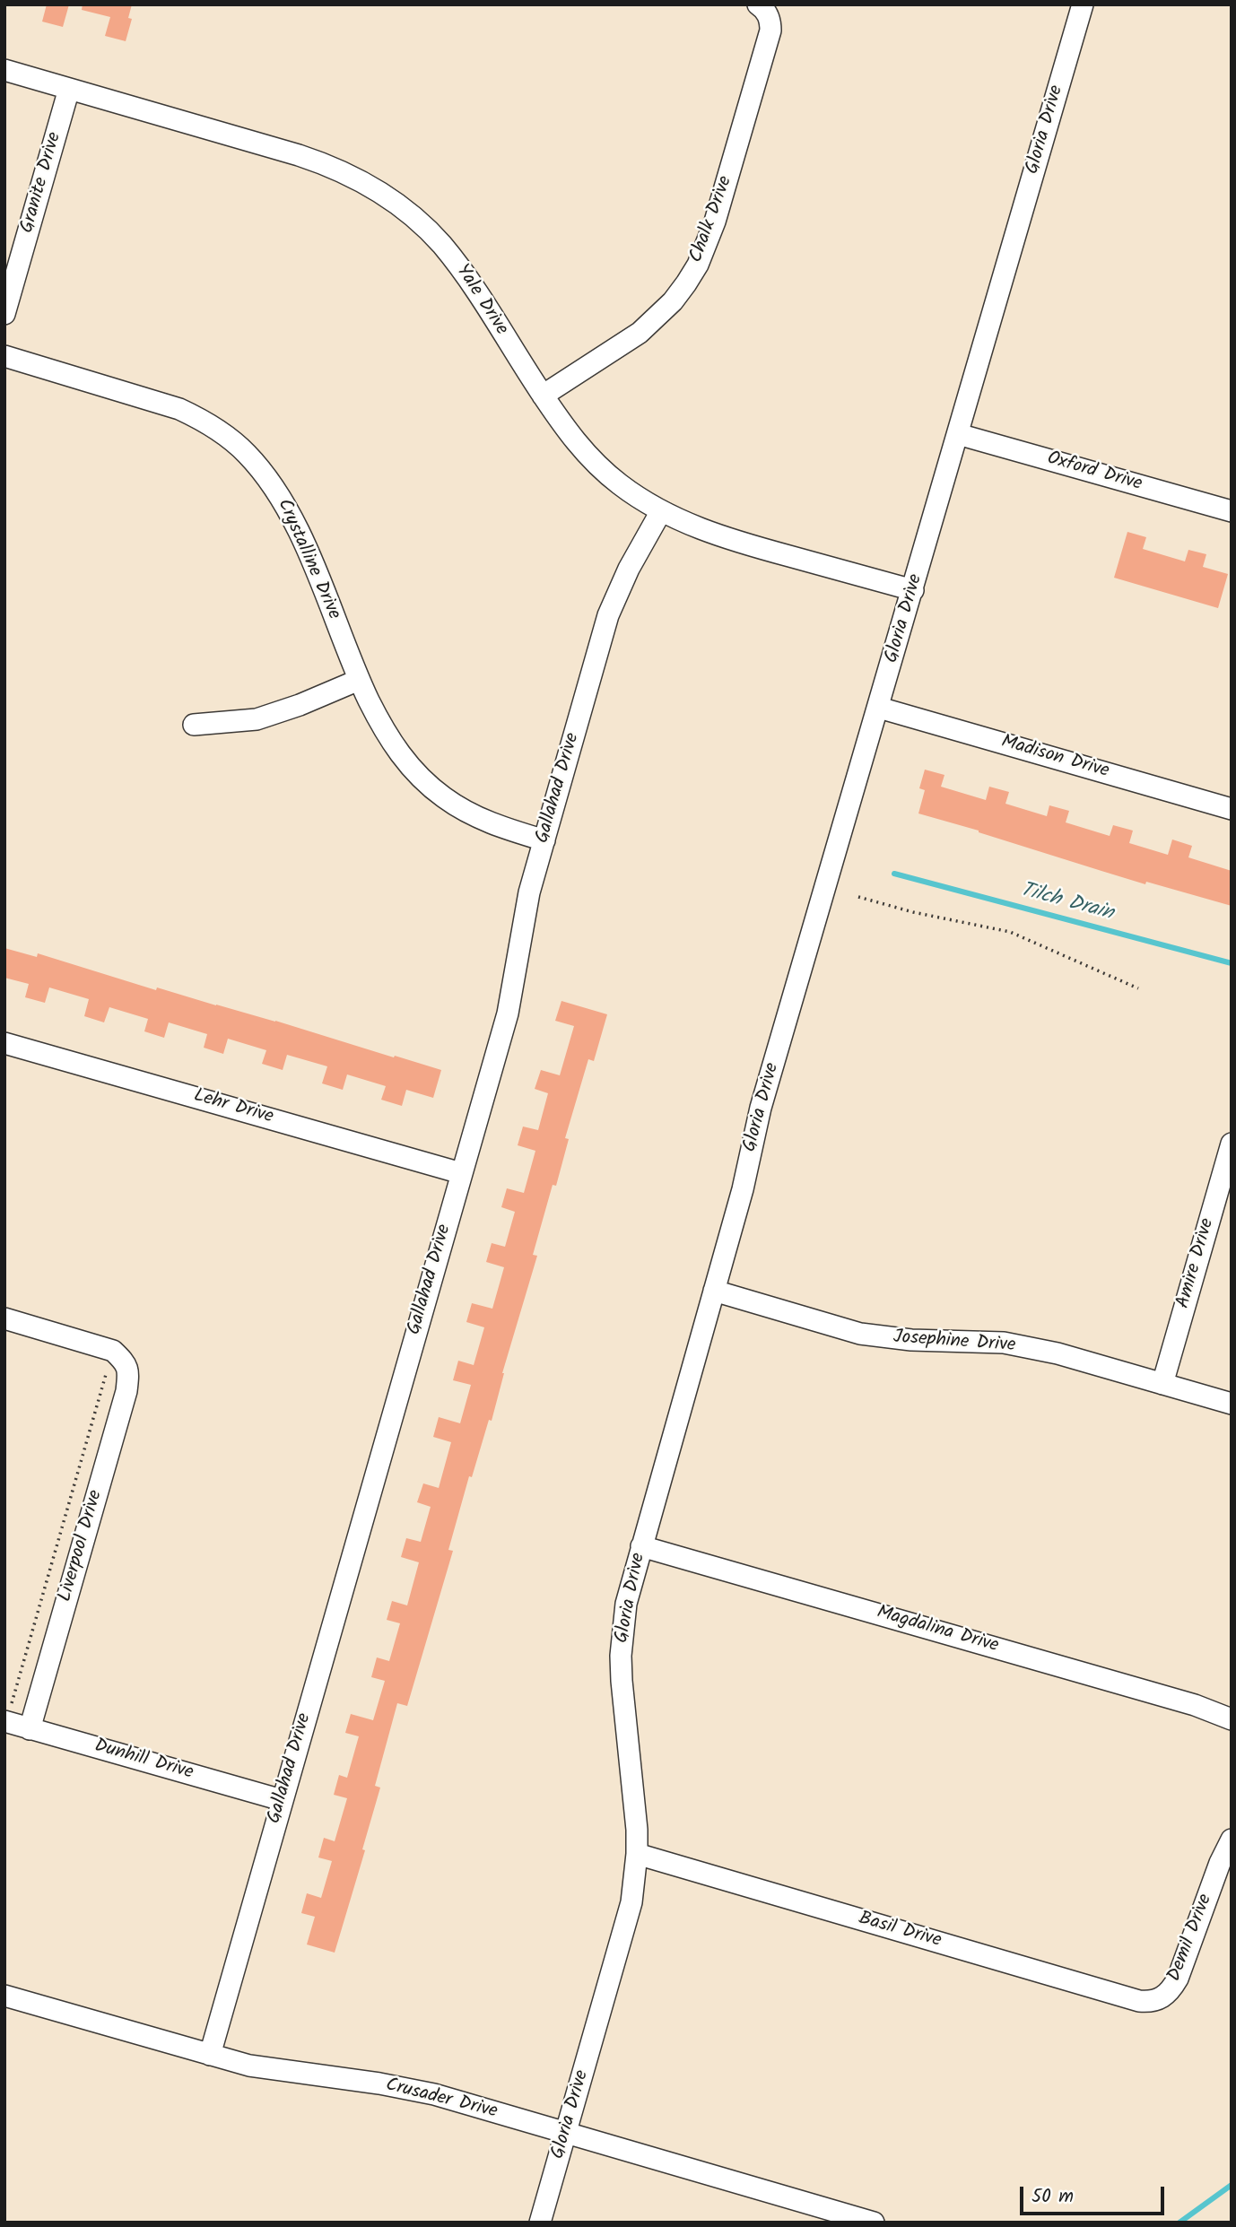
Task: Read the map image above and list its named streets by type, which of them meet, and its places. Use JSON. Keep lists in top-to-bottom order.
{
  "streets": {
    "street": [
      "Gloria Drive",
      "Granite Drive",
      "Chalk Drive",
      "Yale Drive",
      "Oxford Drive",
      "Crystalline Drive",
      "Madison Drive",
      "Gallahad Drive",
      "Lehr Drive",
      "Amire Drive",
      "Josephine Drive",
      "Liverpool Drive",
      "Magdalina Drive",
      "Dunhill Drive",
      "Basil Drive",
      "Demil Drive",
      "Crusader Drive"
    ]
  },
  "crossings": [
    ["Gloria Drive", "Yale Drive"],
    ["Gloria Drive", "Oxford Drive"],
    ["Gloria Drive", "Madison Drive"],
    ["Gloria Drive", "Josephine Drive"],
    ["Gloria Drive", "Magdalina Drive"],
    ["Gloria Drive", "Basil Drive"],
    ["Gloria Drive", "Crusader Drive"],
    ["Granite Drive", "Yale Drive"],
    ["Chalk Drive", "Yale Drive"],
    ["Yale Drive", "Gallahad Drive"],
    ["Crystalline Drive", "Gallahad Drive"],
    ["Gallahad Drive", "Lehr Drive"],
    ["Gallahad Drive", "Dunhill Drive"],
    ["Gallahad Drive", "Crusader Drive"],
    ["Amire Drive", "Josephine Drive"],
    ["Liverpool Drive", "Dunhill Drive"],
    ["Basil Drive", "Demil Drive"]
  ],
  "water": ["Tilch Drain"],
  "scale_bar": "50 m"
}
